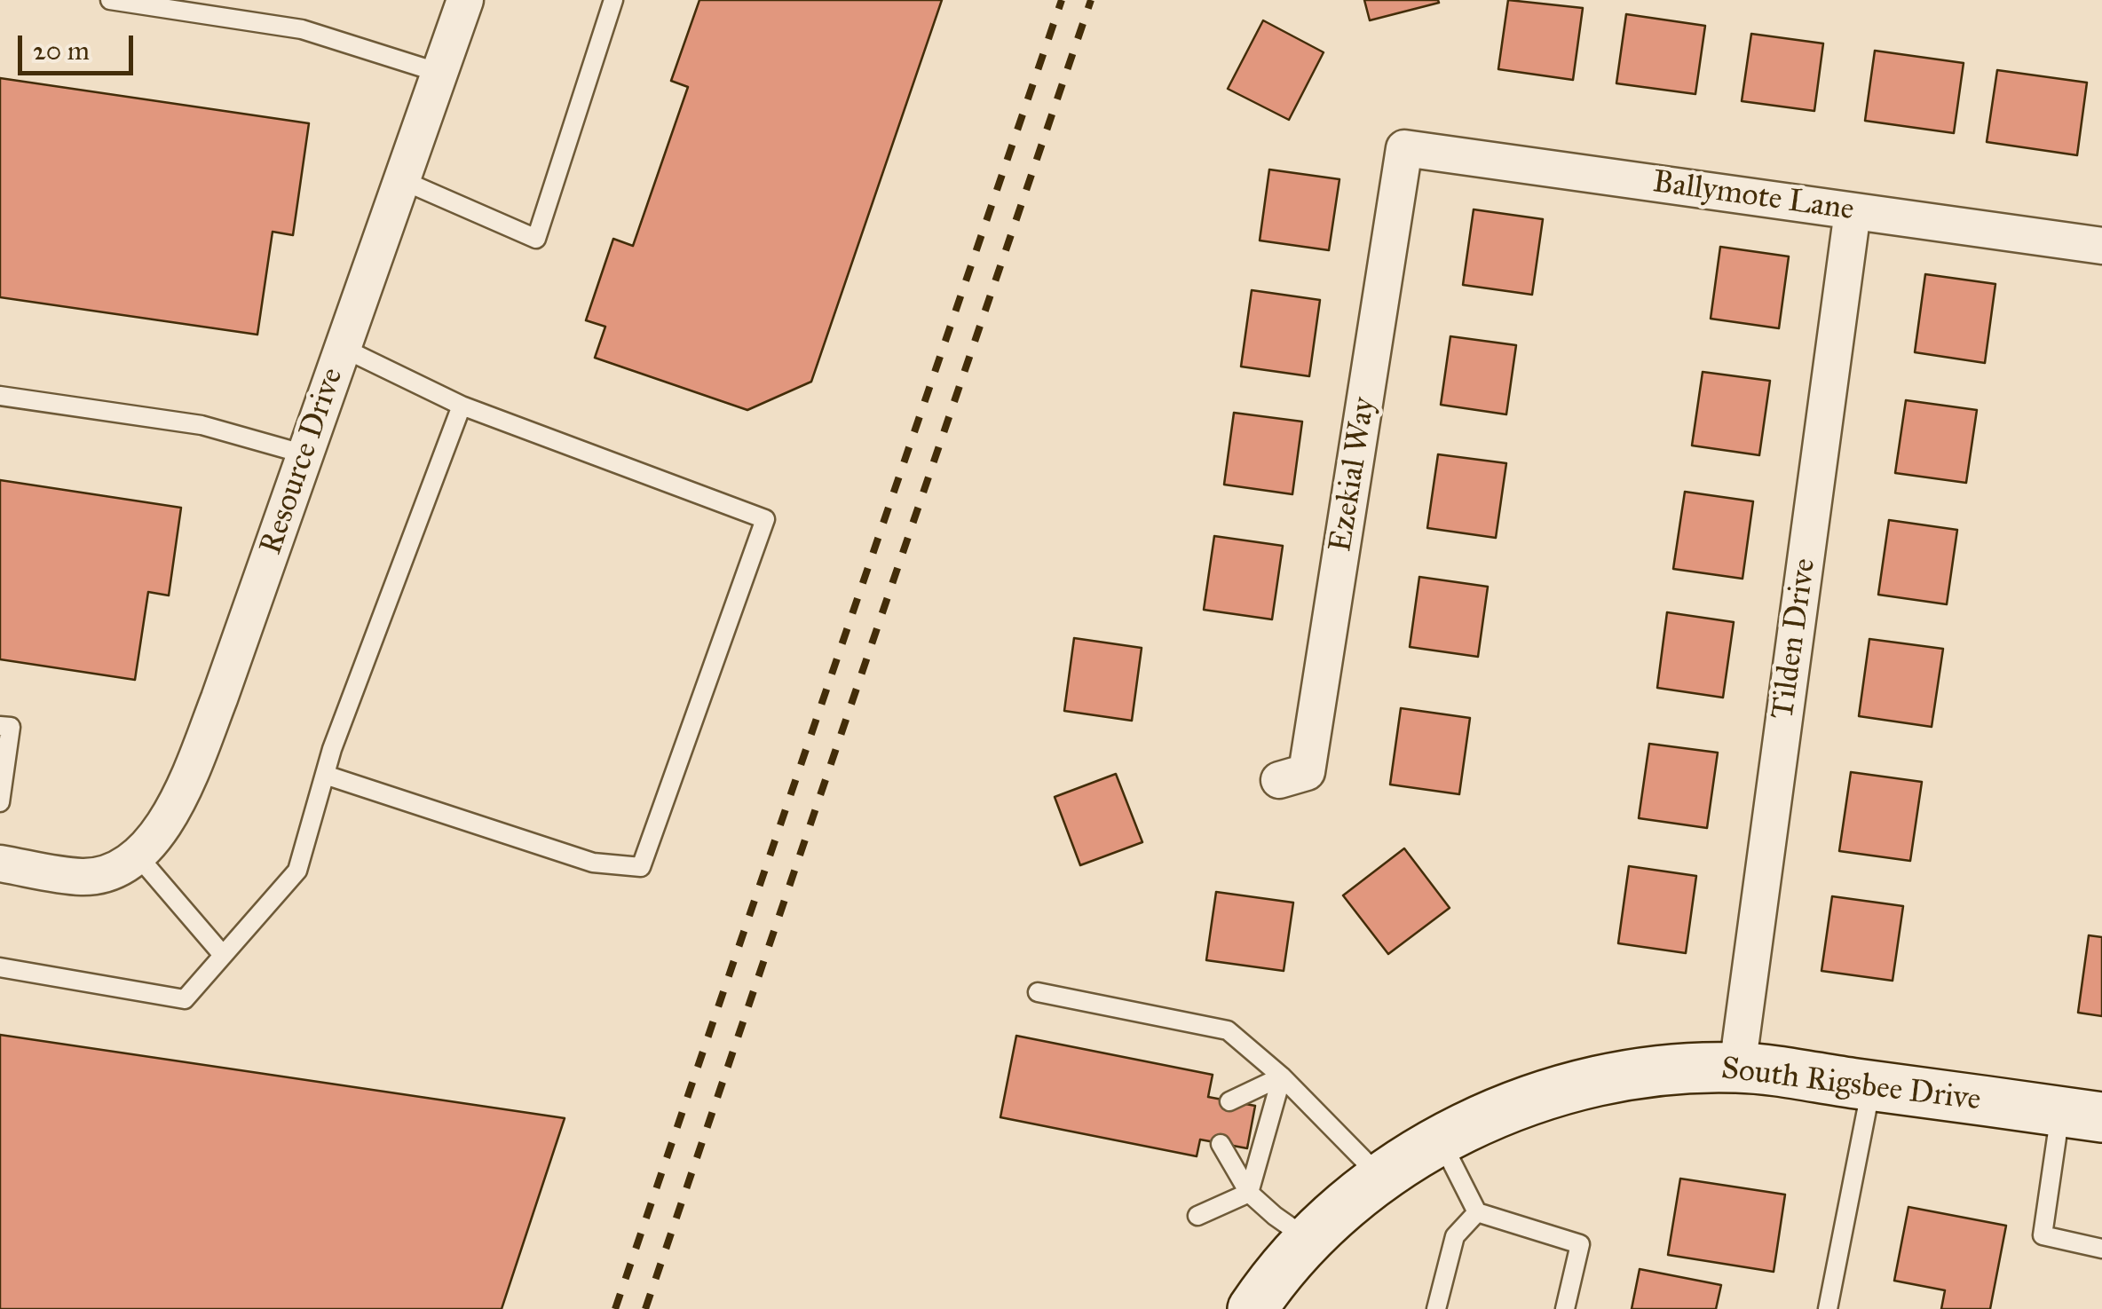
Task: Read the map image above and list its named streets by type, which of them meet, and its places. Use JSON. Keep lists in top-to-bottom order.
{
  "streets": {
    "street": [
      "Ballymote Lane",
      "Resource Drive",
      "Ezekial Way",
      "Tilden Drive",
      "South Rigsbee Drive"
    ]
  },
  "crossings": [
    ["Ballymote Lane", "Ezekial Way"],
    ["Ballymote Lane", "Tilden Drive"],
    ["Tilden Drive", "South Rigsbee Drive"]
  ],
  "scale_bar": "20 m"
}
